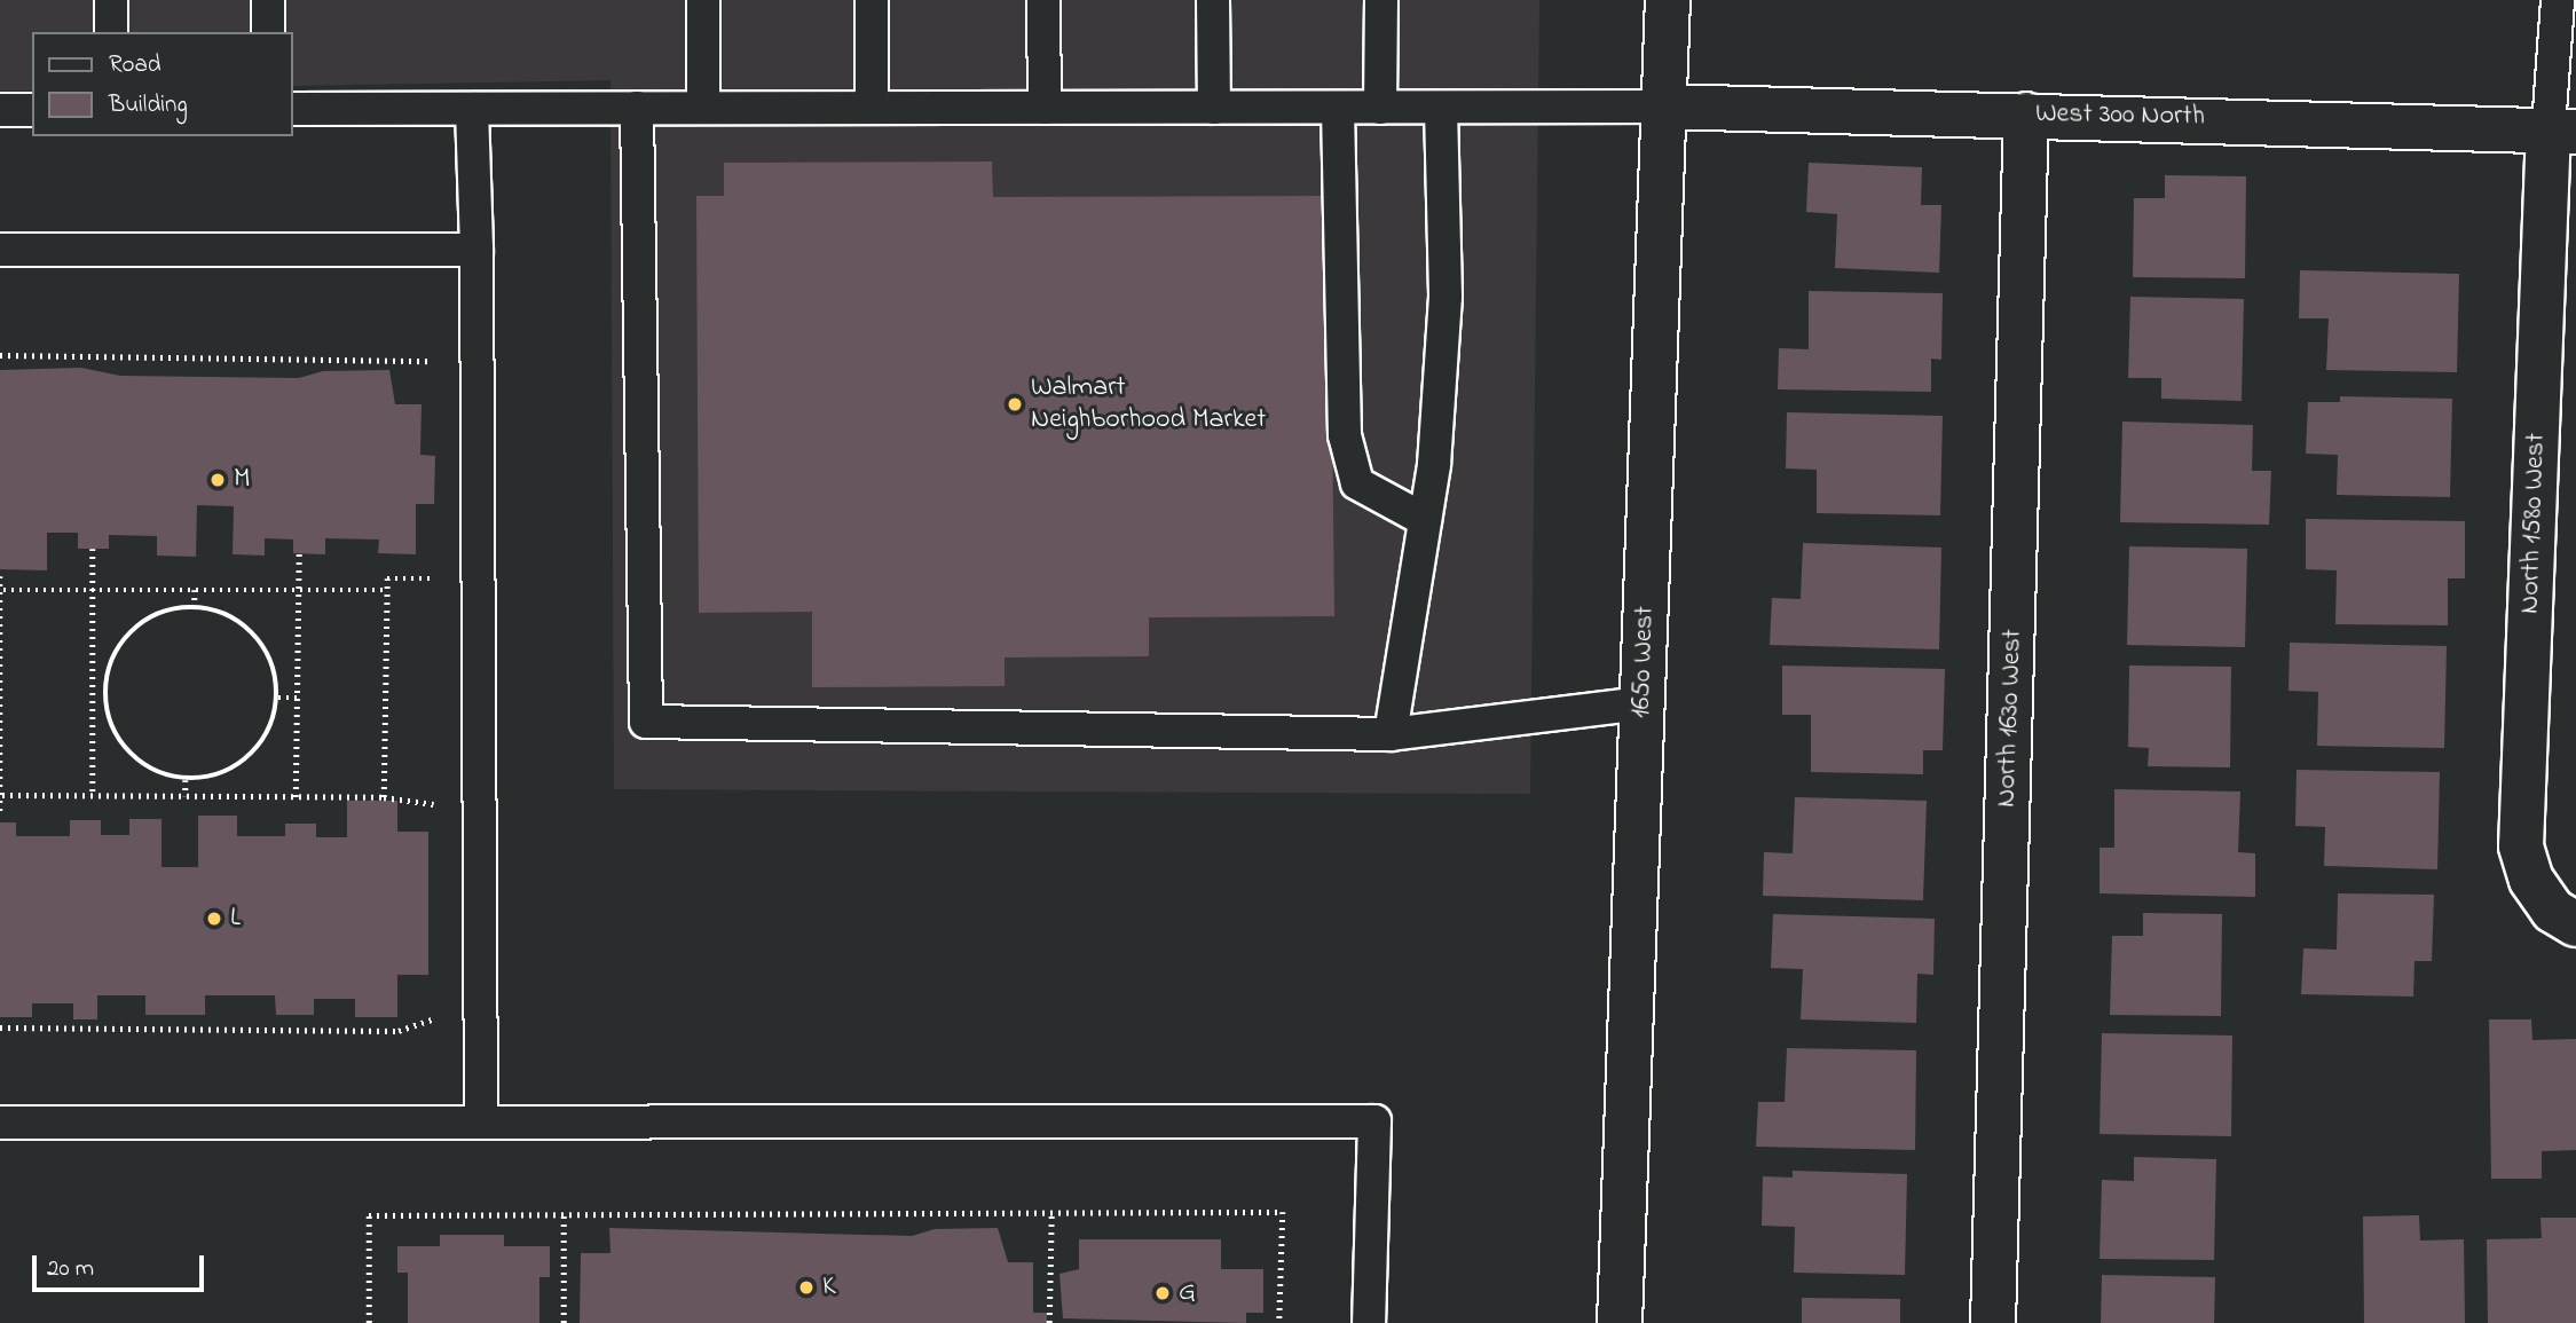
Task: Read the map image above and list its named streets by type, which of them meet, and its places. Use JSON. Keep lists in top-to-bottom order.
{
  "streets": {
    "street": [
      "West 300 North",
      "North 1580 West",
      "1650 West",
      "North 1630 West"
    ]
  },
  "crossings": [
    ["West 300 North", "North 1580 West"],
    ["West 300 North", "1650 West"],
    ["West 300 North", "North 1630 West"]
  ],
  "places": [
    "Walmart Neighborhood Market",
    "M",
    "L",
    "K",
    "G"
  ],
  "legend": ["Road", "Building"],
  "scale_bar": "20 m"
}
